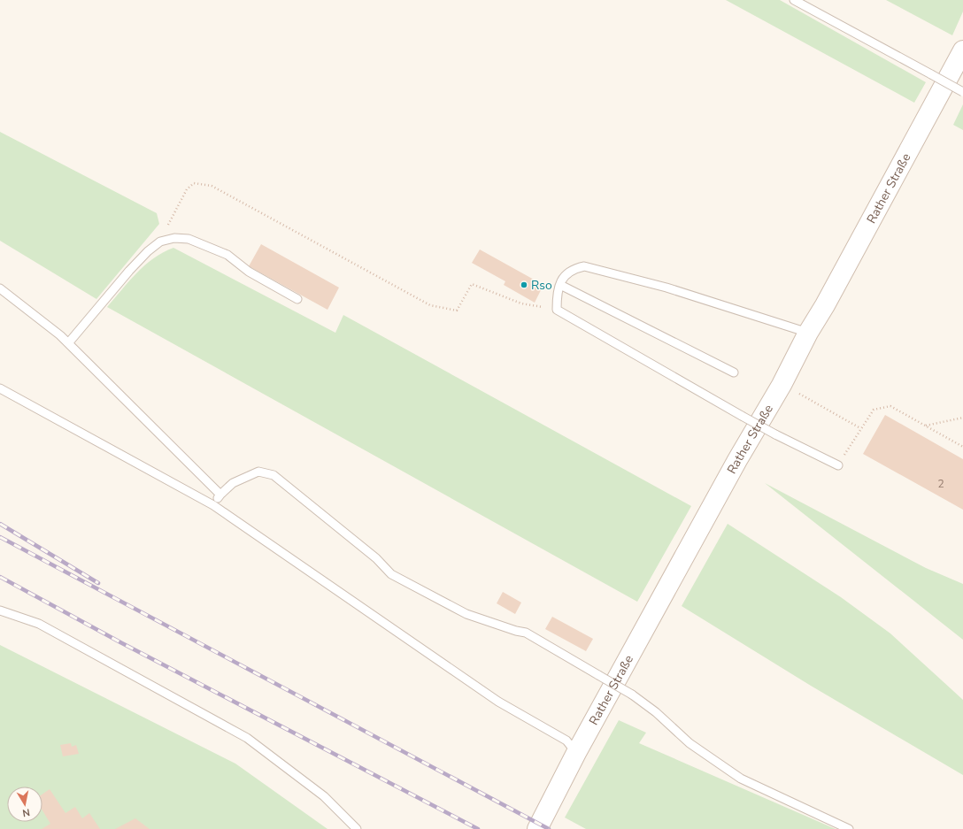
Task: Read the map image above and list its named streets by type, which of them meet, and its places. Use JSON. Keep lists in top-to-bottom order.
{
  "streets": {
    "street": ["Rather Straße"]
  },
  "places": ["Rso"],
  "house_numbers": ["2"],
  "north": "bottom"
}
